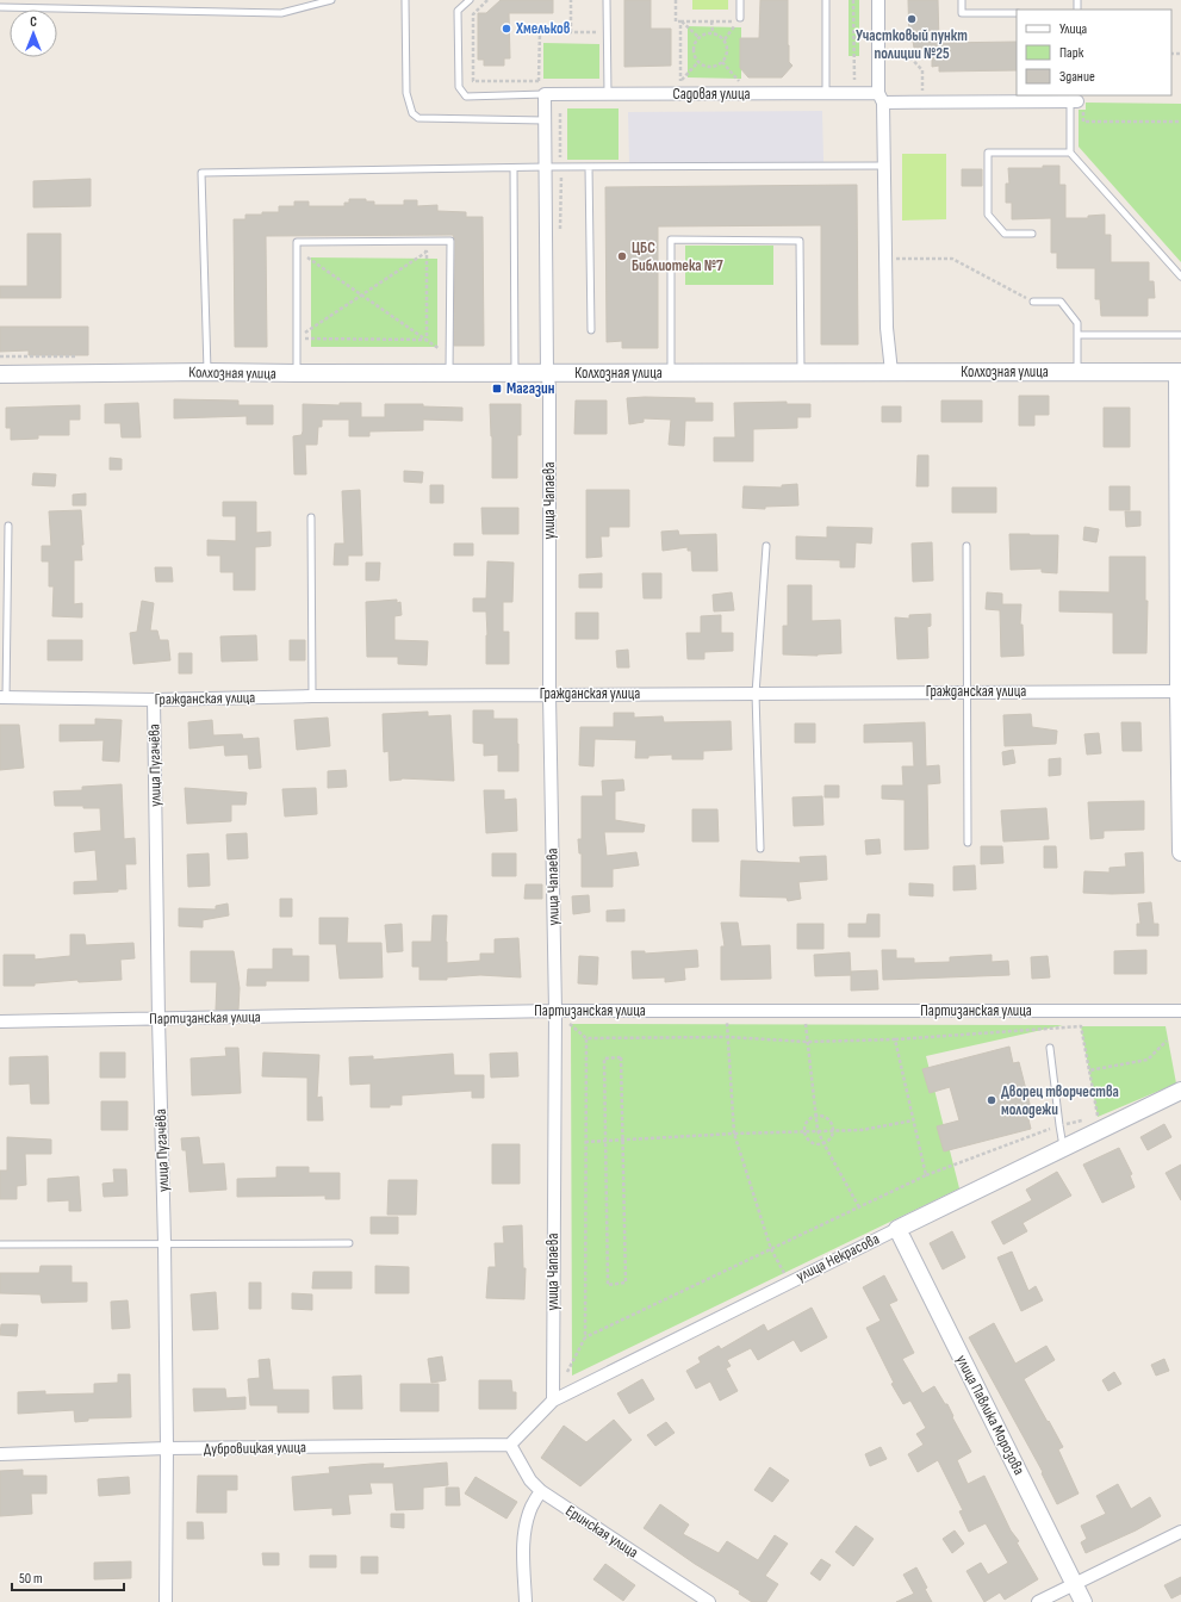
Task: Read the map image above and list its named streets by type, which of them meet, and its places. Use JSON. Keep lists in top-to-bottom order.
{
  "streets": {
    "street": [
      "Садовая улица",
      "Колхозная улица",
      "улица Чапаева",
      "Гражданская улица",
      "улица Пугачёва",
      "Партизанская улица",
      "улица Некрасова",
      "улица Павлика Морозова",
      "Дубровицкая улица",
      "Еринская улица"
    ]
  },
  "crossings": [
    ["Садовая улица", "улица Чапаева"],
    ["Колхозная улица", "улица Чапаева"],
    ["улица Чапаева", "Гражданская улица"],
    ["улица Чапаева", "Партизанская улица"],
    ["улица Чапаева", "улица Некрасова"],
    ["Гражданская улица", "улица Пугачёва"],
    ["улица Пугачёва", "Партизанская улица"],
    ["улица Пугачёва", "Дубровицкая улица"],
    ["улица Некрасова", "улица Павлика Морозова"],
    ["улица Некрасова", "Дубровицкая улица"],
    ["улица Некрасова", "Еринская улица"],
    ["Дубровицкая улица", "Еринская улица"]
  ],
  "places": {
    "other": [
      "Участковый пункт полиции №25",
      "Хмельков",
      "ЦБС Библиотека №7",
      "Дворец творчества молодежи"
    ],
    "transit": ["Магазин"]
  },
  "legend": ["Улица", "Парк", "Здание"],
  "scale_bar": "50 m",
  "north": "top"
}
